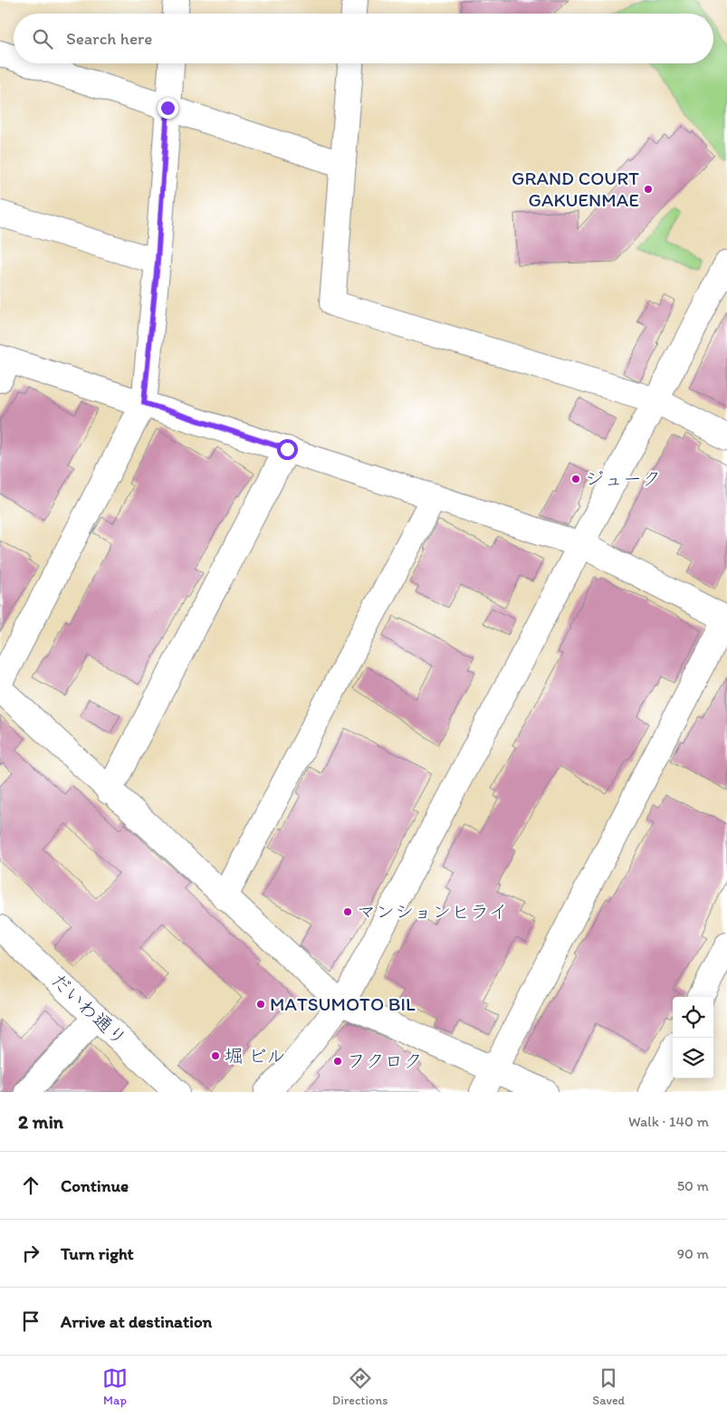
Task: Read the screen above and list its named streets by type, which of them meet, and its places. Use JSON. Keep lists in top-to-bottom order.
{
  "streets": {
    "street": ["だいわ通り"]
  },
  "places": [
    "GRAND COURT GAKUENMAE",
    "ジューク",
    "マンションヒライ",
    "MATSUMOTO BIL",
    "堀 ビル",
    "フクロク"
  ],
  "page": {
    "search": "Search here",
    "heading": ["2 min", "Walk · 140 m"],
    "list": [
      ["Continue", "50 m"],
      ["Turn right", "90 m"],
      "Arrive at destination"
    ],
    "nav": ["Map", "Directions", "Saved"]
  }
}
